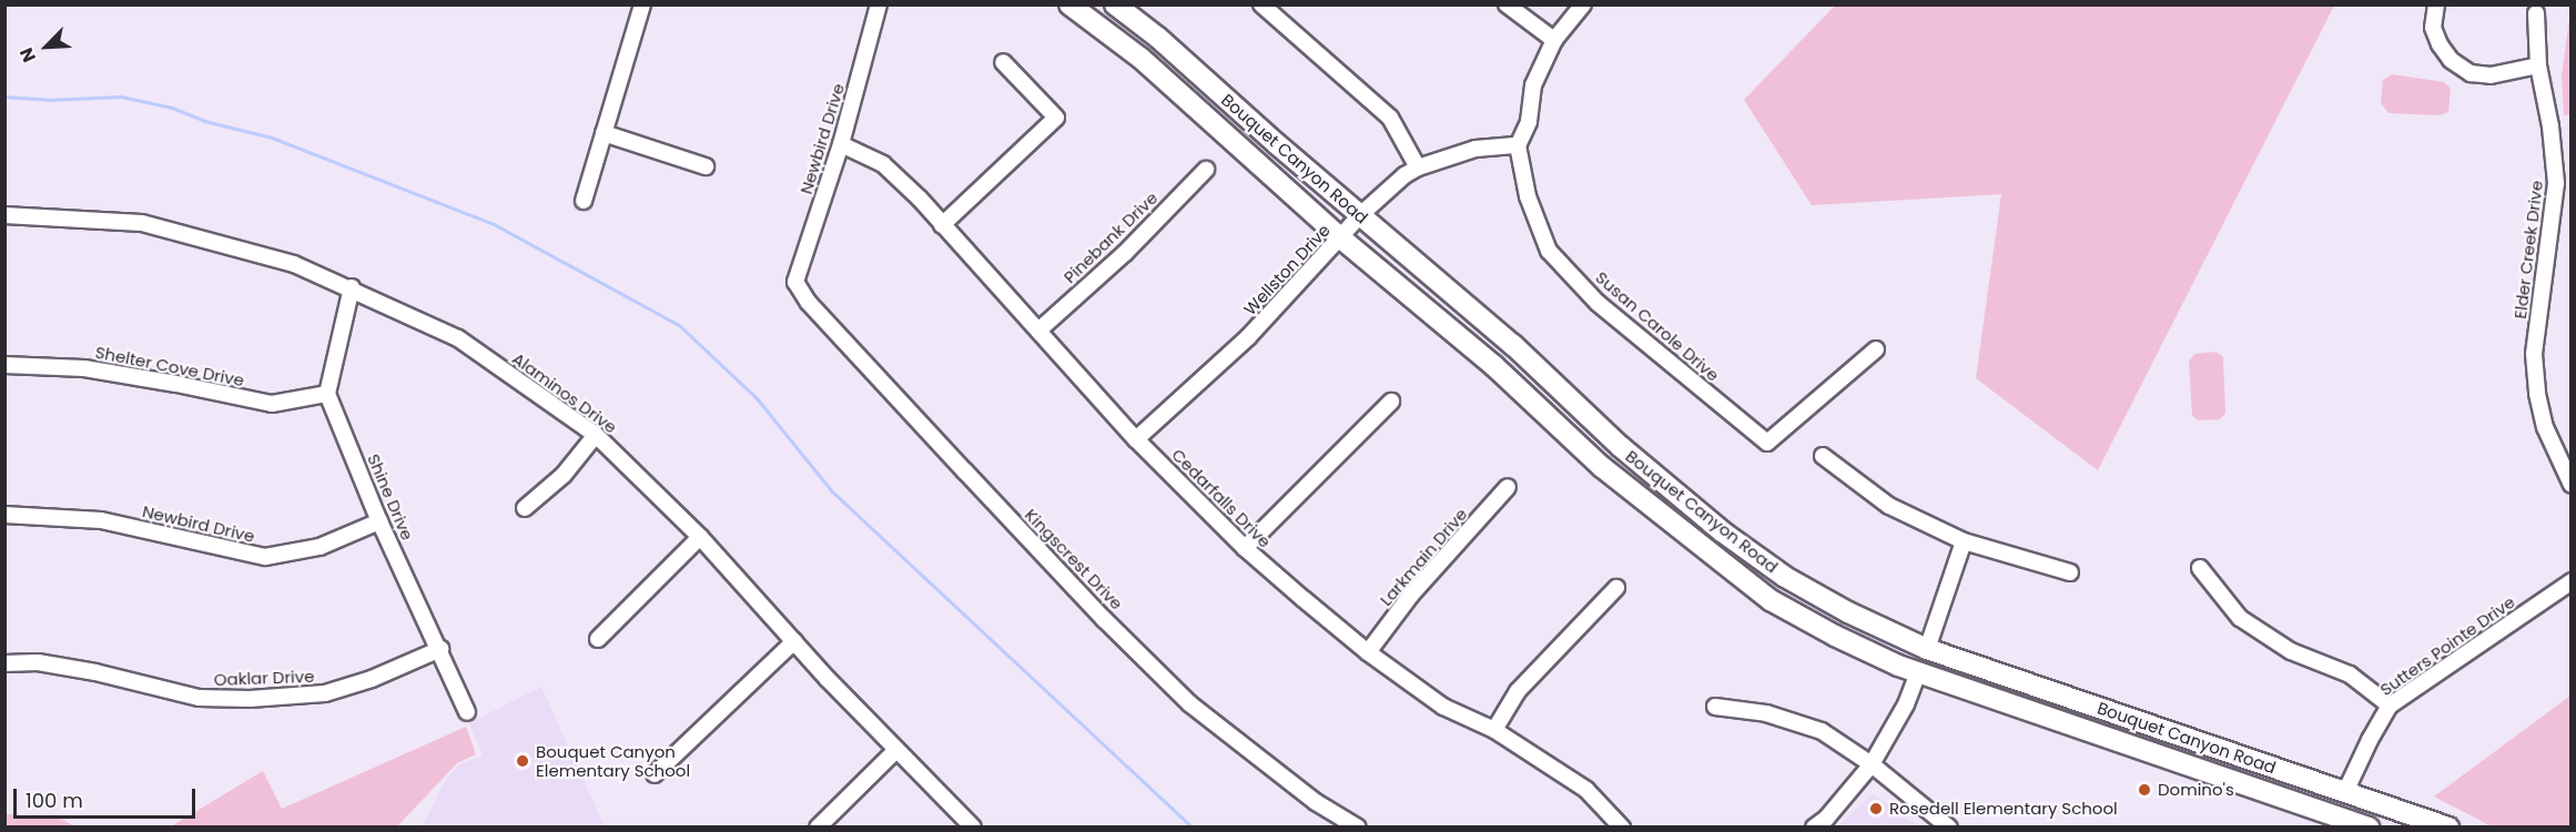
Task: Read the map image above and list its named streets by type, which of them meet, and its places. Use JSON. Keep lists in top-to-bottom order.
{
  "streets": {
    "main road": ["Bouquet Canyon Road"],
    "street": [
      "Newbird Drive",
      "Pinebank Drive",
      "Elder Creek Drive",
      "Wellston Drive",
      "Susan Carole Drive",
      "Shelter Cove Drive",
      "Alaminos Drive",
      "Shine Drive",
      "Cedarfalls Drive",
      "Larkmain Drive",
      "Kingscrest Drive",
      "Sutters Pointe Drive",
      "Oaklar Drive"
    ]
  },
  "crossings": [
    ["Newbird Drive", "Shine Drive"],
    ["Newbird Drive", "Cedarfalls Drive"],
    ["Newbird Drive", "Kingscrest Drive"],
    ["Bouquet Canyon Road", "Wellston Drive"],
    ["Bouquet Canyon Road", "Sutters Pointe Drive"],
    ["Pinebank Drive", "Cedarfalls Drive"],
    ["Wellston Drive", "Susan Carole Drive"],
    ["Wellston Drive", "Cedarfalls Drive"],
    ["Shelter Cove Drive", "Shine Drive"],
    ["Shine Drive", "Oaklar Drive"],
    ["Cedarfalls Drive", "Larkmain Drive"]
  ],
  "places": ["Bouquet Canyon Elementary School", "Domino's", "Rosedell Elementary School"],
  "scale_bar": "100 m",
  "north": "bottom left"
}
